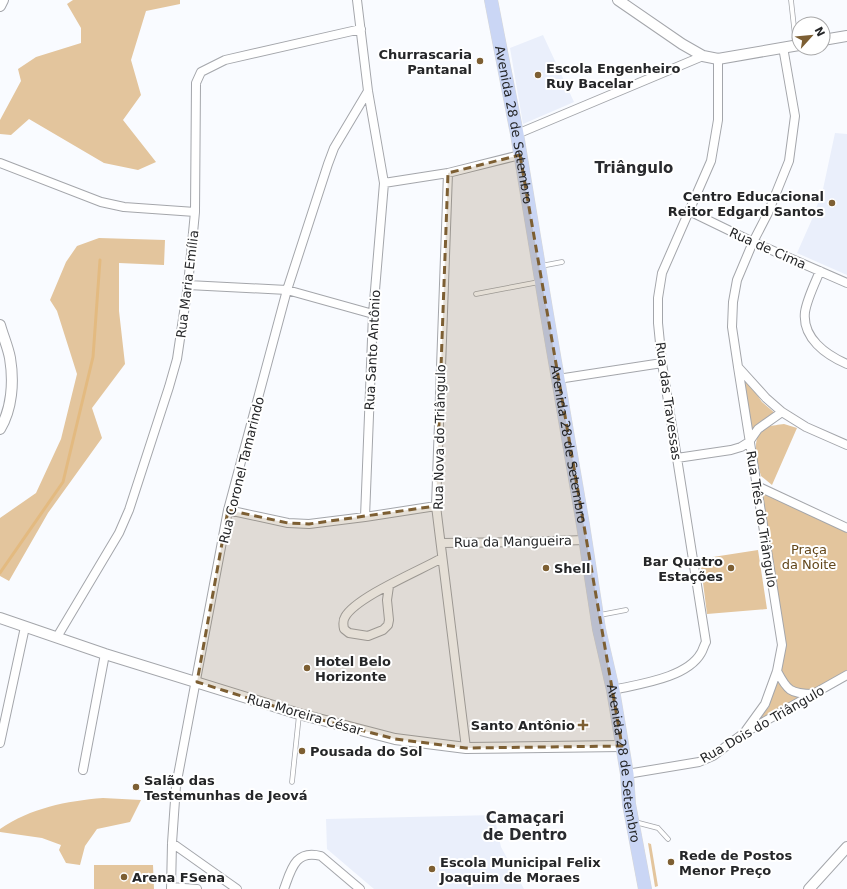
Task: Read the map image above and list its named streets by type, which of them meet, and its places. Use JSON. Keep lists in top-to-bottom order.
{
  "streets": {
    "main road": ["Avenida 28 de Setembro"],
    "street": [
      "Rua de Cima",
      "Rua Maria Emília",
      "Rua Santo Antônio",
      "Rua das Travessas",
      "Rua Nova do Triângulo",
      "Rua Coronel Tamarindo",
      "Rua Três do Triângulo",
      "Rua da Mangueira",
      "Rua Moreira César",
      "Rua Dois do Triângulo"
    ]
  },
  "crossings": [
    ["Avenida 28 de Setembro", "Rua das Travessas"],
    ["Avenida 28 de Setembro", "Rua da Mangueira"],
    ["Avenida 28 de Setembro", "Rua Moreira César"],
    ["Avenida 28 de Setembro", "Rua Dois do Triângulo"],
    ["Rua de Cima", "Rua das Travessas"],
    ["Rua de Cima", "Rua Três do Triângulo"],
    ["Rua Maria Emília", "Rua Santo Antônio"],
    ["Rua Maria Emília", "Rua Moreira César"],
    ["Rua Santo Antônio", "Rua Coronel Tamarindo"],
    ["Rua Nova do Triângulo", "Rua da Mangueira"],
    ["Rua Nova do Triângulo", "Rua Moreira César"],
    ["Rua Coronel Tamarindo", "Rua Moreira César"],
    ["Rua Três do Triângulo", "Rua Dois do Triângulo"]
  ],
  "districts": ["Triângulo", "Camaçari de Dentro"],
  "parks": ["Praça da Noite"],
  "places": {
    "other": [
      "Churrascaria Pantanal",
      "Escola Engenheiro Ruy Bacelar",
      "Centro Educacional Reitor Edgard Santos",
      "Shell",
      "Bar Quatro Estações",
      "Hotel Belo Horizonte",
      "Pousada do Sol",
      "Salão das Testemunhas de Jeová",
      "Rede de Postos Menor Preço",
      "Escola Municipal Felix Joaquim de Moraes",
      "Arena FSena"
    ],
    "health": ["Santo Antônio"]
  },
  "north": "top right"
}
